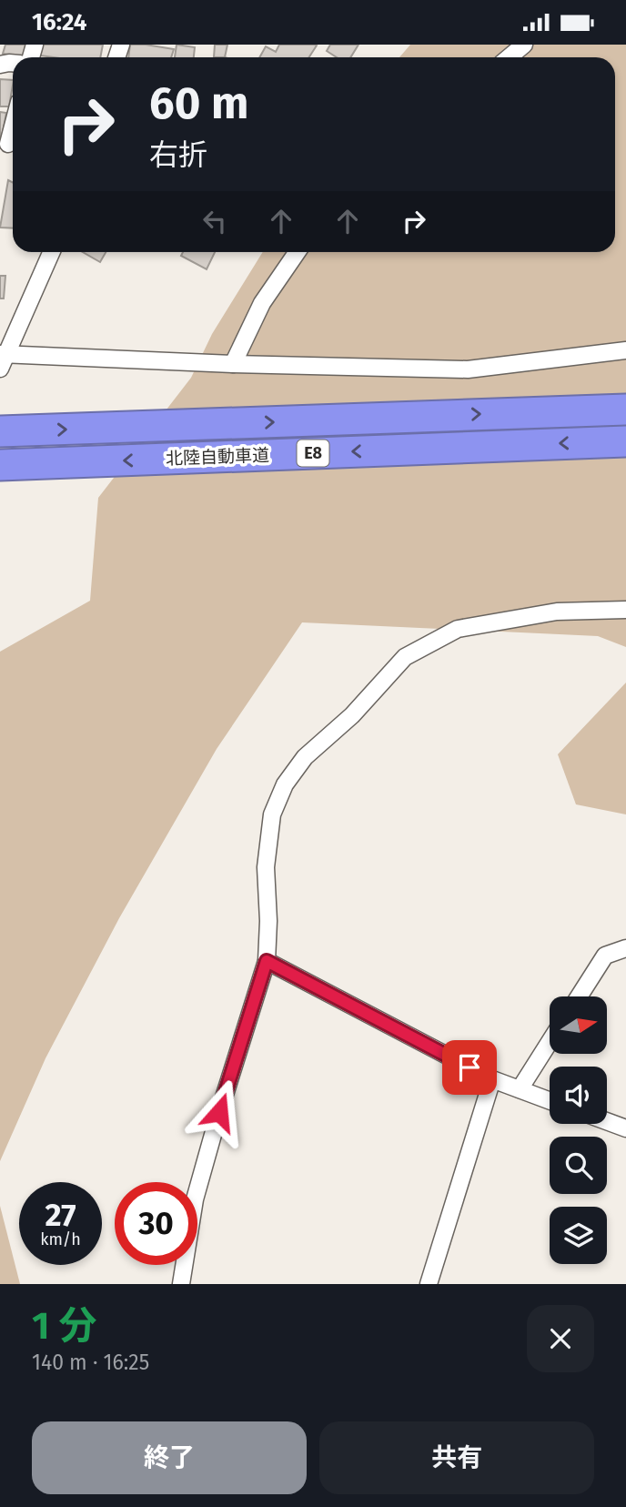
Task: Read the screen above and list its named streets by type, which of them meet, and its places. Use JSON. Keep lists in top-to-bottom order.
{
  "streets": {
    "highway": ["E8", "北陸自動車道"]
  },
  "north": "right",
  "page": {
    "status": "16:24",
    "turn": ["60 m", "右折"],
    "speed": "27 km/h",
    "limit": "30",
    "heading": ["1 分", "140 m · 16:25"],
    "buttons": ["終了", "共有"]
  }
}
